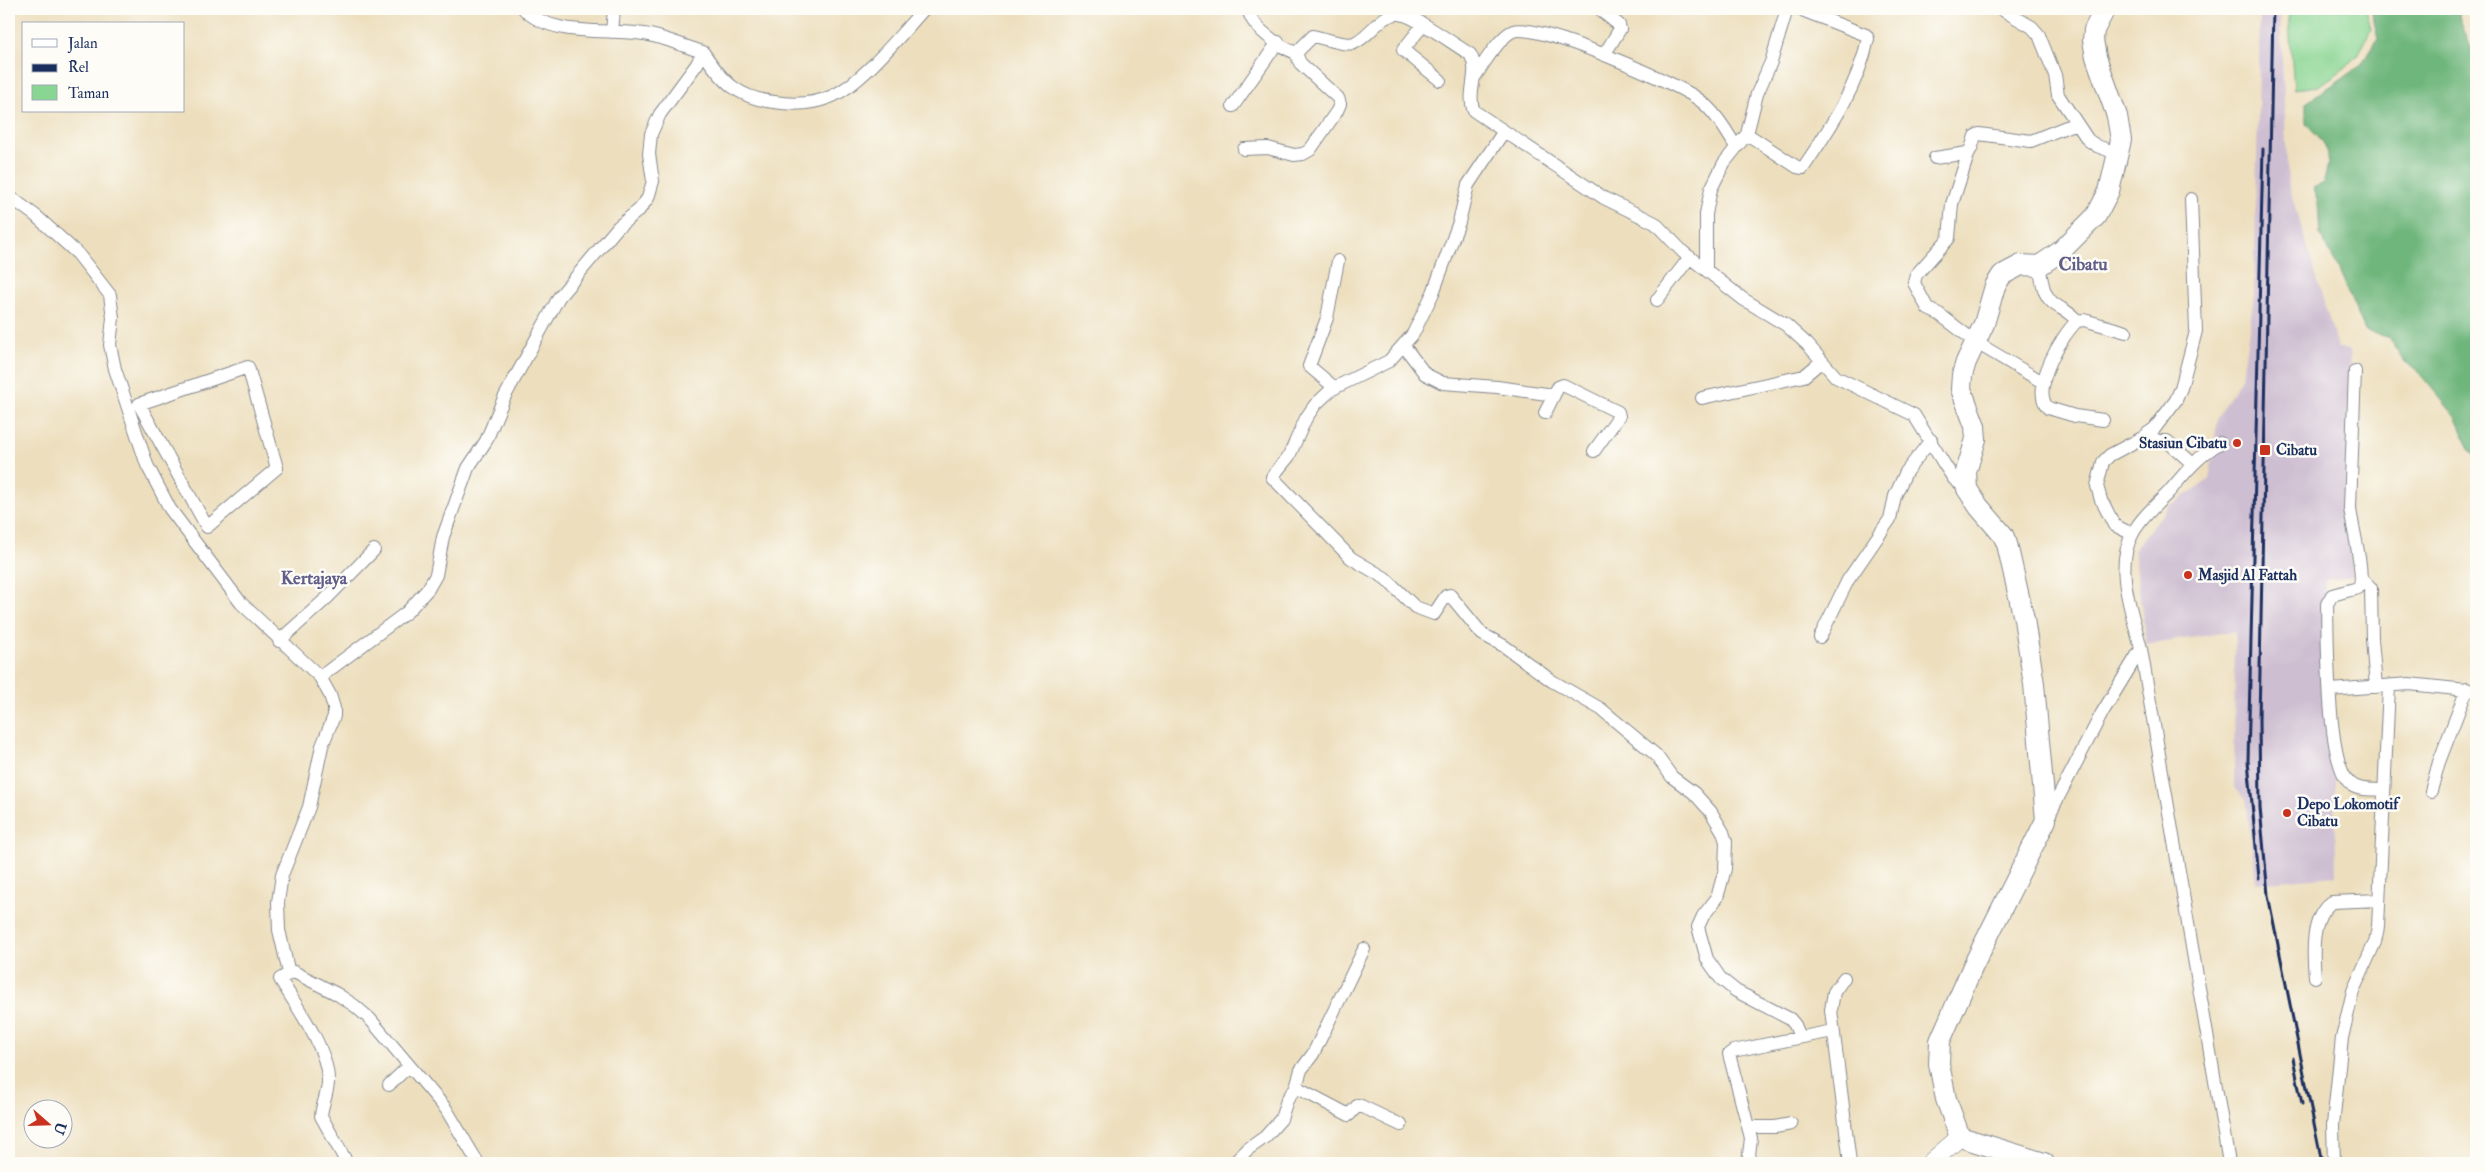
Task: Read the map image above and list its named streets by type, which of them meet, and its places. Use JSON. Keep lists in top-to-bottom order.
{
  "districts": ["Cibatu", "Kertajaya"],
  "places": {
    "other": ["Stasiun Cibatu", "Masjid Al Fattah", "Depo Lokomotif Cibatu"],
    "transit": ["Cibatu"]
  },
  "legend": ["Jalan", "Rel", "Taman"],
  "north": "right"
}
